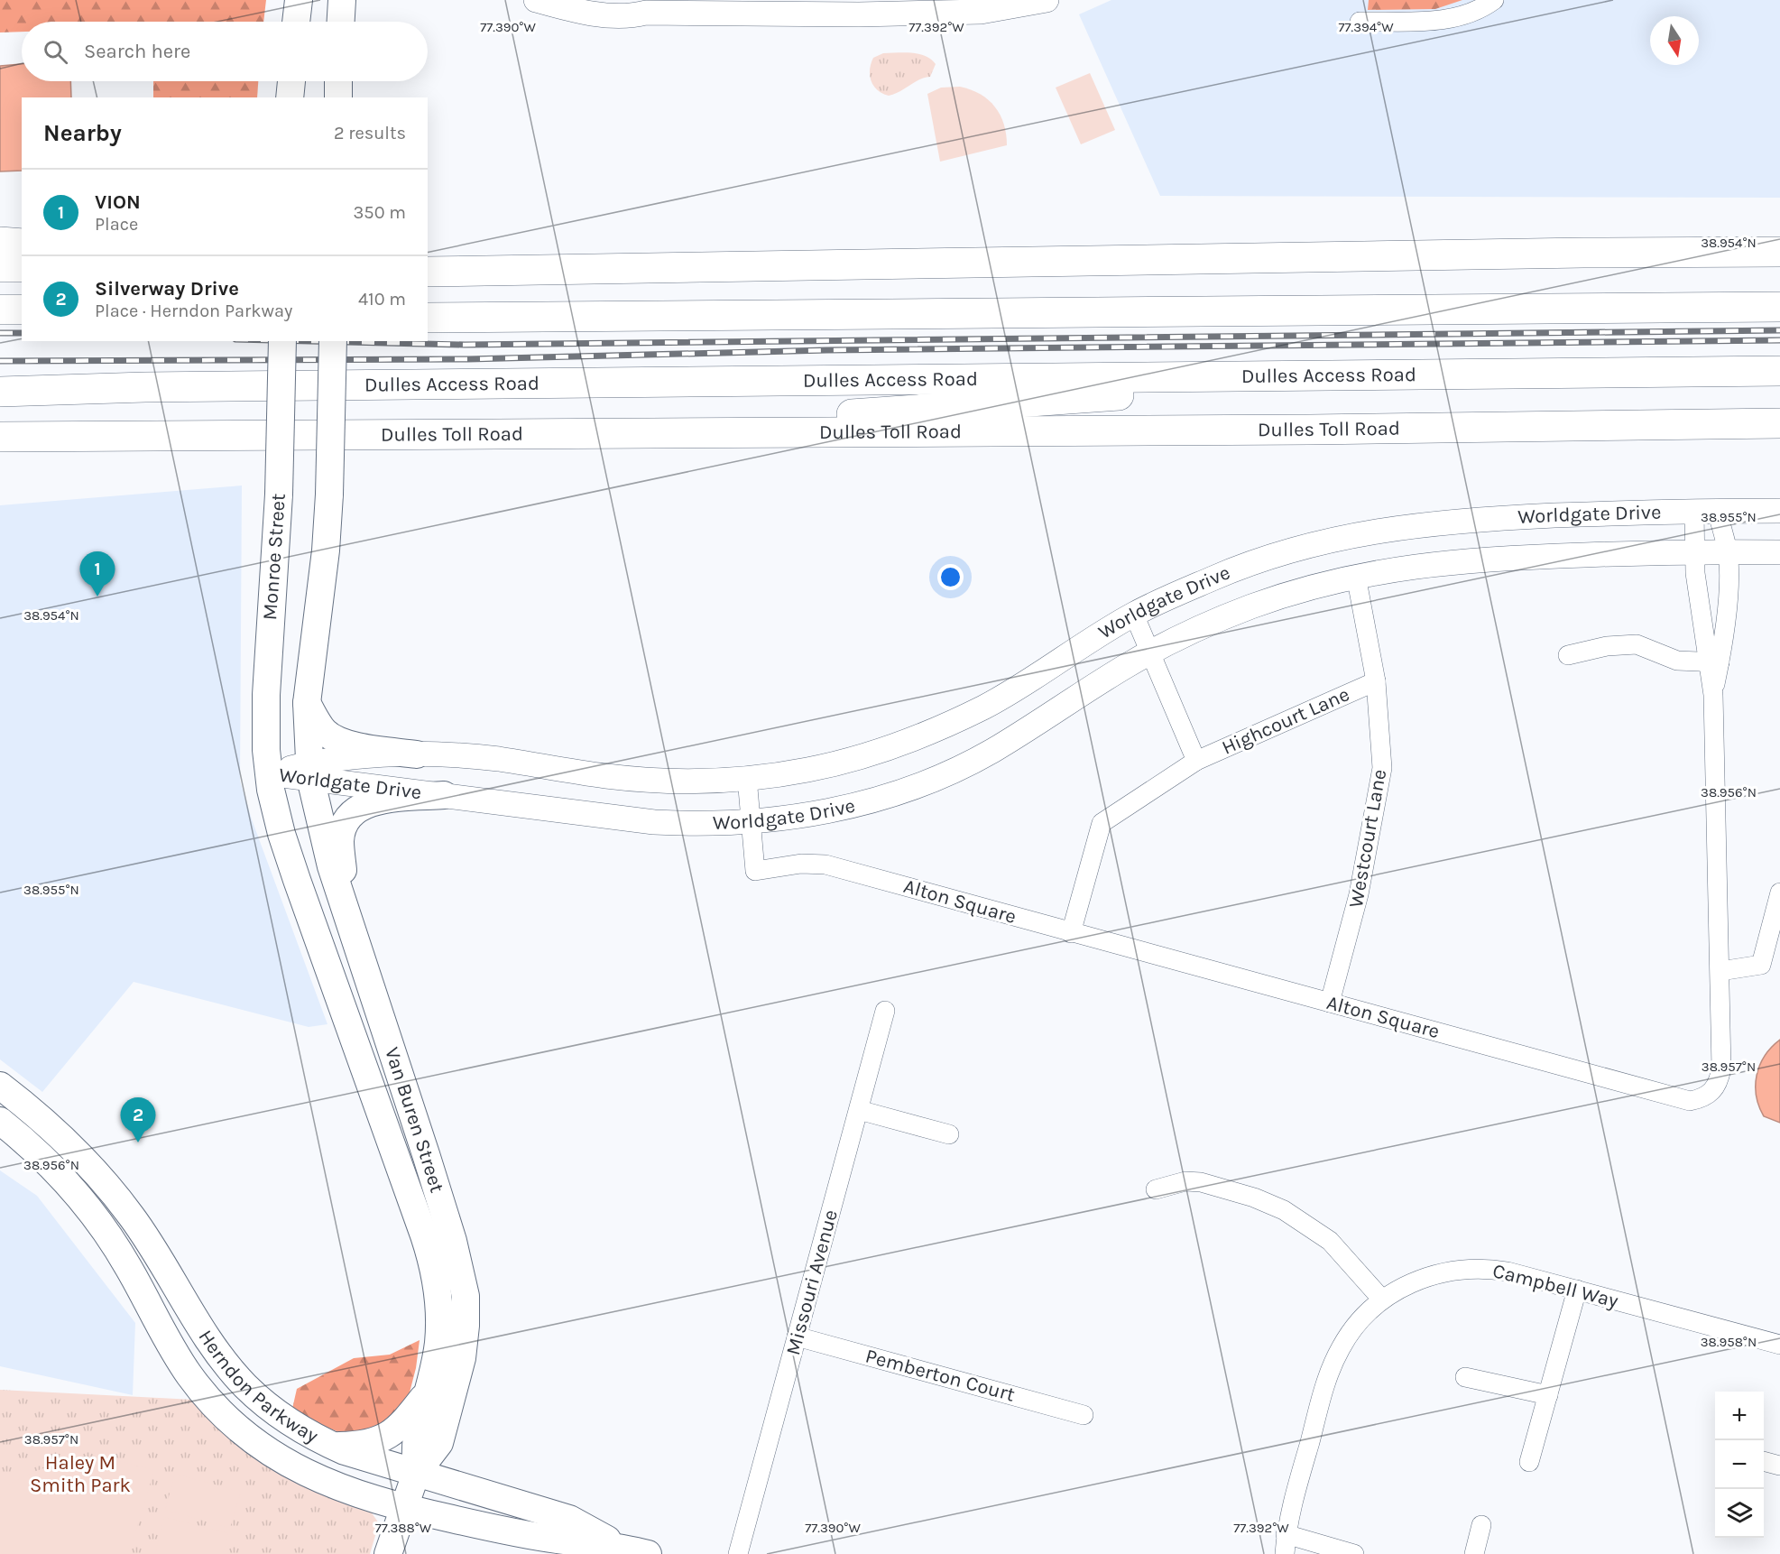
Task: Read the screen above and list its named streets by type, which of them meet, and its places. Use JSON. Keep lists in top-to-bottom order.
{
  "streets": {
    "highway": ["Dulles Access Road", "Dulles Toll Road"],
    "main road": ["Monroe Street", "Van Buren Street", "Herndon Parkway"],
    "street": [
      "Worldgate Drive",
      "Highcourt Lane",
      "Westcourt Lane",
      "Alton Square",
      "Missouri Avenue",
      "Campbell Way",
      "Pemberton Court"
    ]
  },
  "crossings": [
    ["Worldgate Drive", "Monroe Street"],
    ["Worldgate Drive", "Highcourt Lane"],
    ["Worldgate Drive", "Westcourt Lane"],
    ["Worldgate Drive", "Alton Square"],
    ["Worldgate Drive", "Van Buren Street"],
    ["Monroe Street", "Van Buren Street"],
    ["Highcourt Lane", "Westcourt Lane"],
    ["Highcourt Lane", "Alton Square"],
    ["Westcourt Lane", "Alton Square"],
    ["Van Buren Street", "Herndon Parkway"],
    ["Missouri Avenue", "Pemberton Court"]
  ],
  "parks": ["Haley M Smith Park"],
  "north": "bottom",
  "page": {
    "search": "Search here",
    "heading": ["Nearby", "2 results"],
    "list": [
      {
        "mark": "1",
        "name": "VION",
        "note": "Place",
        "value": "350 m"
      },
      {
        "mark": "2",
        "name": "Silverway Drive",
        "note": "Place · Herndon Parkway",
        "value": "410 m"
      }
    ],
    "pins": ["1", "2"],
    "map_buttons": ["+", "−"]
  },
  "coordinates": [
    "77.390°W",
    "77.392°W",
    "77.394°W",
    "38.954°N",
    "38.955°N",
    "38.956°N",
    "38.957°N",
    "38.958°N",
    "77.388°W"
  ]
}
